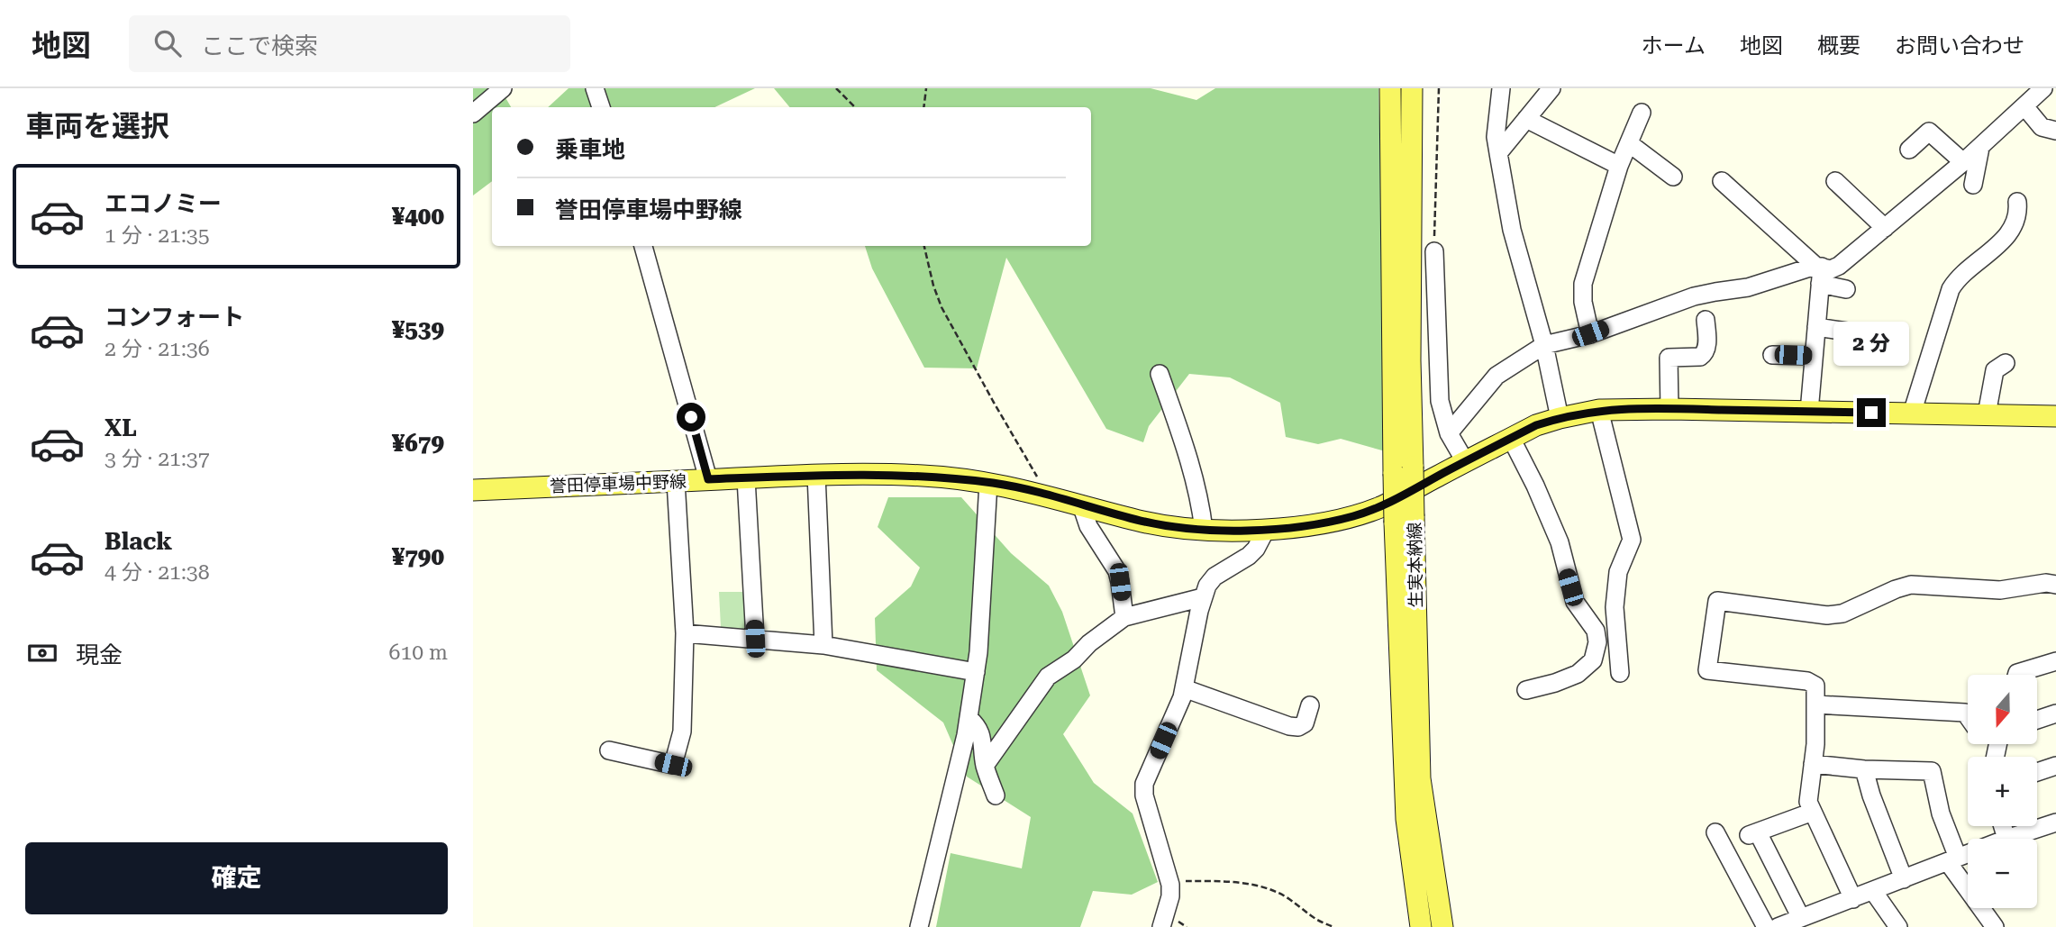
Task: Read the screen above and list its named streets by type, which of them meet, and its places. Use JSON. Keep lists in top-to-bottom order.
{
  "streets": {
    "main road": ["誉田停車場中野線", "生実本納線"]
  },
  "north": "bottom",
  "page": {
    "header": "地図",
    "search": "ここで検索",
    "nav": [
      "ホーム",
      "地図",
      "概要",
      "お問い合わせ"
    ],
    "heading": "車両を選択",
    "banner": ["乗車地", "誉田停車場中野線"],
    "list": [
      {
        "name": "エコノミー",
        "note": "1 分 · 21:35",
        "value": "¥400"
      },
      {
        "name": "コンフォート",
        "note": "2 分 · 21:36",
        "value": "¥539"
      },
      {
        "name": "XL",
        "note": "3 分 · 21:37",
        "value": "¥679"
      },
      {
        "name": "Black",
        "note": "4 分 · 21:38",
        "value": "¥790"
      }
    ],
    "bubble": "2 分",
    "pay": ["現金", "610 m"],
    "map_buttons": ["+", "−"],
    "buttons": "確定"
  }
}
